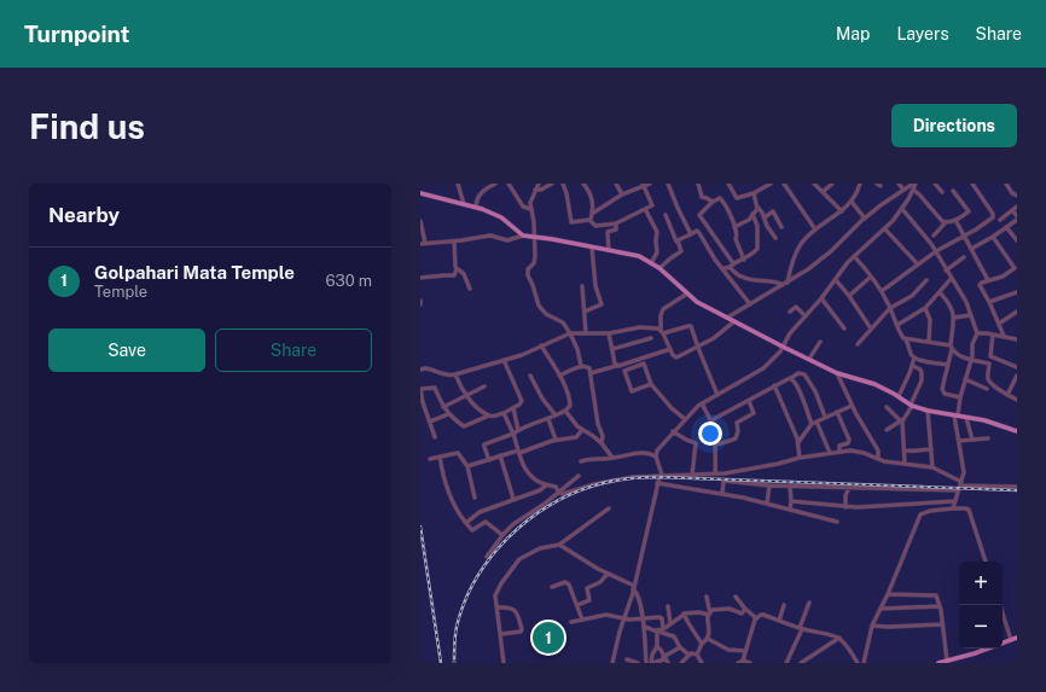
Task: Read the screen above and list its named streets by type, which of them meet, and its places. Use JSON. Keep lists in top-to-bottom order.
{
  "page": {
    "header": "Turnpoint",
    "nav": ["Map", "Layers", "Share"],
    "buttons": [
      "Directions",
      ["Save", "Share"]
    ],
    "title": "Find us",
    "heading": "Nearby",
    "list": [
      {
        "mark": "1",
        "name": "Golpahari Mata Temple",
        "note": "Temple",
        "value": "630 m"
      }
    ],
    "map_buttons": ["+", "−"],
    "pins": "1"
  }
}
